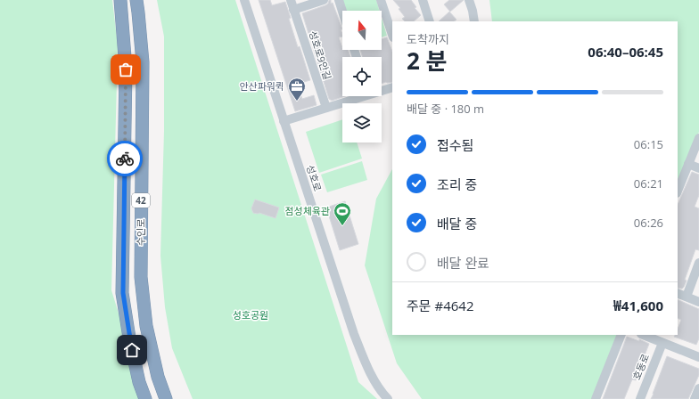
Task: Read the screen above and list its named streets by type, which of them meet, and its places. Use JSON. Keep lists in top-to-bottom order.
{
  "streets": {
    "highway": ["42", "수인로"],
    "street": ["성호로9안길", "성호로", "호동로"]
  },
  "parks": ["성호공원"],
  "places": {
    "office": ["안산파워퀵"],
    "sports": ["점성체육관"]
  },
  "north": "top",
  "page": {
    "heading": ["2 분", "도착까지", "06:40–06:45"],
    "panel": ["주문 #4642", "₩41,600"],
    "bar": "배달 중 · 180 m",
    "list": [
      ["접수됨", "06:15"],
      ["조리 중", "06:21"],
      ["배달 중", "06:26"],
      "배달 완료"
    ]
  }
}
